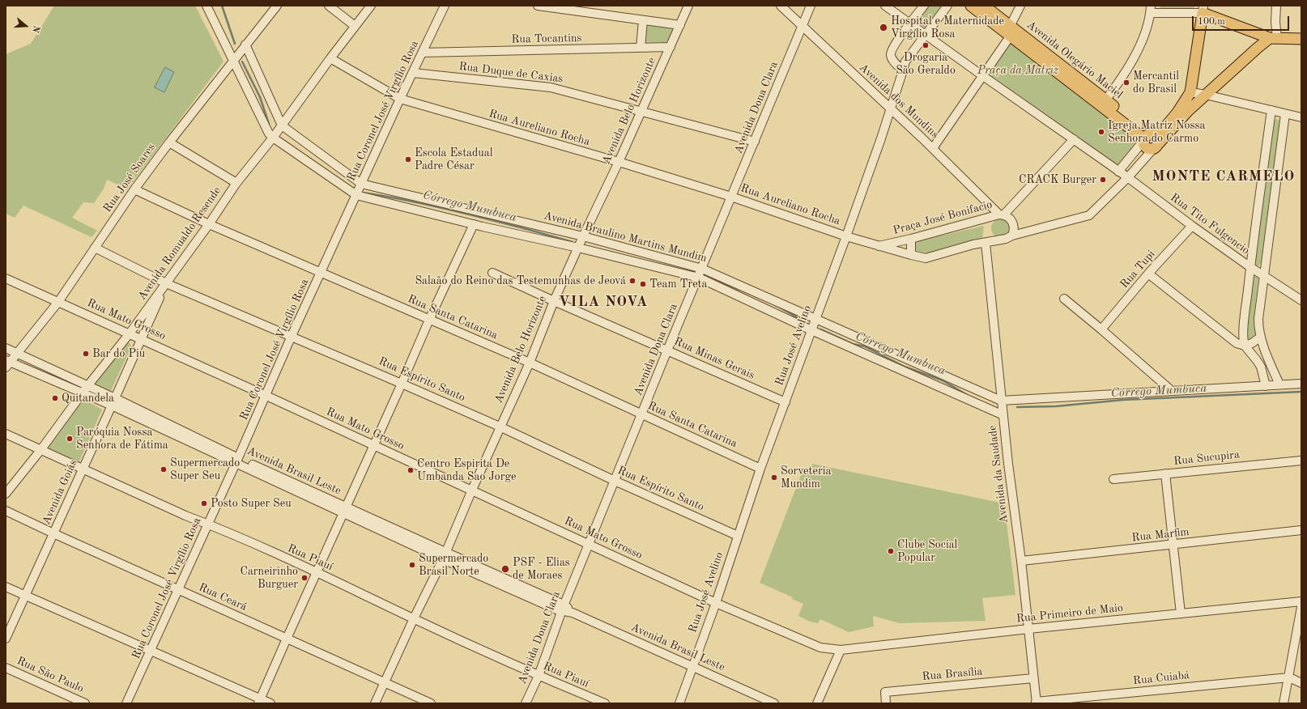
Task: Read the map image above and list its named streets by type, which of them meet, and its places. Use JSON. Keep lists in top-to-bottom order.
{
  "streets": {
    "main road": ["Avenida Olegário Maciel"],
    "street": [
      "Rua Tocantins",
      "Rua Duque de Caxias",
      "Avenida dos Mundins",
      "Avenida Dona Clara",
      "Rua Coronel José Virgílio Rosa",
      "Avenida Belo Horizonte",
      "Rua Aureliano Rocha",
      "Rua José Soares",
      "Praça José Bonifacio",
      "Rua Tito Fulgencio",
      "Avenida Braulino Martins Mundim",
      "Avenida Romualdo Resende",
      "Rua Tupi",
      "Rua Santa Catarina",
      "Rua Mato Grosso",
      "Rua José Avelino",
      "Rua Minas Gerais",
      "Rua Espírito Santo",
      "Rua Sucupira",
      "Avenida Brasil Leste",
      "Avenida da Saudade",
      "Avenida Goiás",
      "Rua Marfim",
      "Rua Piauí",
      "Rua Ceará",
      "Rua Primeiro de Maio",
      "Rua Brasília",
      "Rua São Paulo",
      "Rua Cuiabá"
    ]
  },
  "crossings": [
    ["Rua Tocantins", "Rua Coronel José Virgílio Rosa"],
    ["Rua Tocantins", "Avenida Belo Horizonte"],
    ["Rua Duque de Caxias", "Avenida Dona Clara"],
    ["Rua Duque de Caxias", "Rua Coronel José Virgílio Rosa"],
    ["Rua Duque de Caxias", "Avenida Belo Horizonte"],
    ["Avenida dos Mundins", "Avenida Dona Clara"],
    ["Avenida dos Mundins", "Praça José Bonifacio"],
    ["Avenida dos Mundins", "Rua José Avelino"],
    ["Avenida Dona Clara", "Rua Aureliano Rocha"],
    ["Avenida Dona Clara", "Avenida Braulino Martins Mundim"],
    ["Avenida Dona Clara", "Rua Santa Catarina"],
    ["Avenida Dona Clara", "Rua Mato Grosso"],
    ["Avenida Dona Clara", "Rua Minas Gerais"],
    ["Avenida Dona Clara", "Rua Espírito Santo"],
    ["Avenida Dona Clara", "Avenida Brasil Leste"],
    ["Avenida Dona Clara", "Rua Piauí"],
    ["Rua Coronel José Virgílio Rosa", "Rua Aureliano Rocha"],
    ["Rua Coronel José Virgílio Rosa", "Avenida Braulino Martins Mundim"],
    ["Rua Coronel José Virgílio Rosa", "Rua Santa Catarina"],
    ["Rua Coronel José Virgílio Rosa", "Rua Mato Grosso"],
    ["Rua Coronel José Virgílio Rosa", "Rua Espírito Santo"],
    ["Rua Coronel José Virgílio Rosa", "Avenida Brasil Leste"],
    ["Rua Coronel José Virgílio Rosa", "Rua Piauí"],
    ["Rua Coronel José Virgílio Rosa", "Rua Ceará"],
    ["Avenida Belo Horizonte", "Rua Aureliano Rocha"],
    ["Avenida Belo Horizonte", "Avenida Braulino Martins Mundim"],
    ["Avenida Belo Horizonte", "Rua Santa Catarina"],
    ["Avenida Belo Horizonte", "Rua Mato Grosso"],
    ["Avenida Belo Horizonte", "Rua Minas Gerais"],
    ["Avenida Belo Horizonte", "Rua Espírito Santo"],
    ["Avenida Belo Horizonte", "Avenida Brasil Leste"],
    ["Avenida Belo Horizonte", "Rua Piauí"],
    ["Avenida Belo Horizonte", "Rua Ceará"],
    ["Rua Aureliano Rocha", "Praça José Bonifacio"],
    ["Rua Aureliano Rocha", "Avenida Romualdo Resende"],
    ["Rua Aureliano Rocha", "Rua José Avelino"],
    ["Rua José Soares", "Avenida Braulino Martins Mundim"],
    ["Rua José Soares", "Rua Santa Catarina"],
    ["Rua José Soares", "Rua Mato Grosso"],
    ["Rua José Soares", "Rua Espírito Santo"],
    ["Rua José Soares", "Avenida Brasil Leste"],
    ["Praça José Bonifacio", "Avenida da Saudade"],
    ["Rua Tito Fulgencio", "Rua Tupi"],
    ["Rua Tito Fulgencio", "Rua José Avelino"],
    ["Avenida Braulino Martins Mundim", "Avenida Romualdo Resende"],
    ["Avenida Braulino Martins Mundim", "Rua José Avelino"],
    ["Avenida Braulino Martins Mundim", "Avenida da Saudade"],
    ["Avenida Romualdo Resende", "Rua Santa Catarina"],
    ["Avenida Romualdo Resende", "Rua Mato Grosso"],
    ["Avenida Romualdo Resende", "Rua Espírito Santo"],
    ["Avenida Romualdo Resende", "Avenida Brasil Leste"],
    ["Avenida Romualdo Resende", "Avenida Goiás"],
    ["Avenida Romualdo Resende", "Rua Piauí"],
    ["Rua Santa Catarina", "Rua José Avelino"],
    ["Rua Mato Grosso", "Rua José Avelino"],
    ["Rua Mato Grosso", "Avenida Goiás"],
    ["Rua Mato Grosso", "Rua Primeiro de Maio"],
    ["Rua José Avelino", "Rua Minas Gerais"],
    ["Rua José Avelino", "Rua Espírito Santo"],
    ["Rua José Avelino", "Avenida Brasil Leste"],
    ["Rua Espírito Santo", "Avenida Goiás"],
    ["Avenida Brasil Leste", "Avenida Goiás"],
    ["Avenida da Saudade", "Rua Marfim"],
    ["Avenida da Saudade", "Rua Primeiro de Maio"],
    ["Avenida da Saudade", "Rua Brasília"],
    ["Avenida da Saudade", "Rua Cuiabá"],
    ["Avenida Goiás", "Rua Piauí"],
    ["Avenida Goiás", "Rua Ceará"]
  ],
  "districts": ["MONTE CARMELO", "VILA NOVA"],
  "water": ["Córrego Mumbuca"],
  "parks": ["Praça da Matriz"],
  "places": [
    "Hospital e Maternidade Virgílio Rosa",
    "Drogaria São Geraldo",
    "Mercantil do Brasil",
    "Igreja Matriz Nossa Senhora do Carmo",
    "Escola Estadual Padre César",
    "CRACK Burger",
    "Salaão do Reino das Testemunhas de Jeová",
    "Team Treta",
    "Bar do Piu",
    "Quitandela",
    "Paróquia Nossa Senhora de Fátima",
    "Supermercado Super Seu",
    "Centro Espirita De Umbanda Sao Jorge",
    "Sorveteria Mundim",
    "Posto Super Seu",
    "Clube Social Popular",
    "Supermercado Brasil Norte",
    "PSF - Elias de Moraes",
    "Carneirinho Burguer"
  ],
  "scale_bar": "100 m",
  "north": "right"
}
